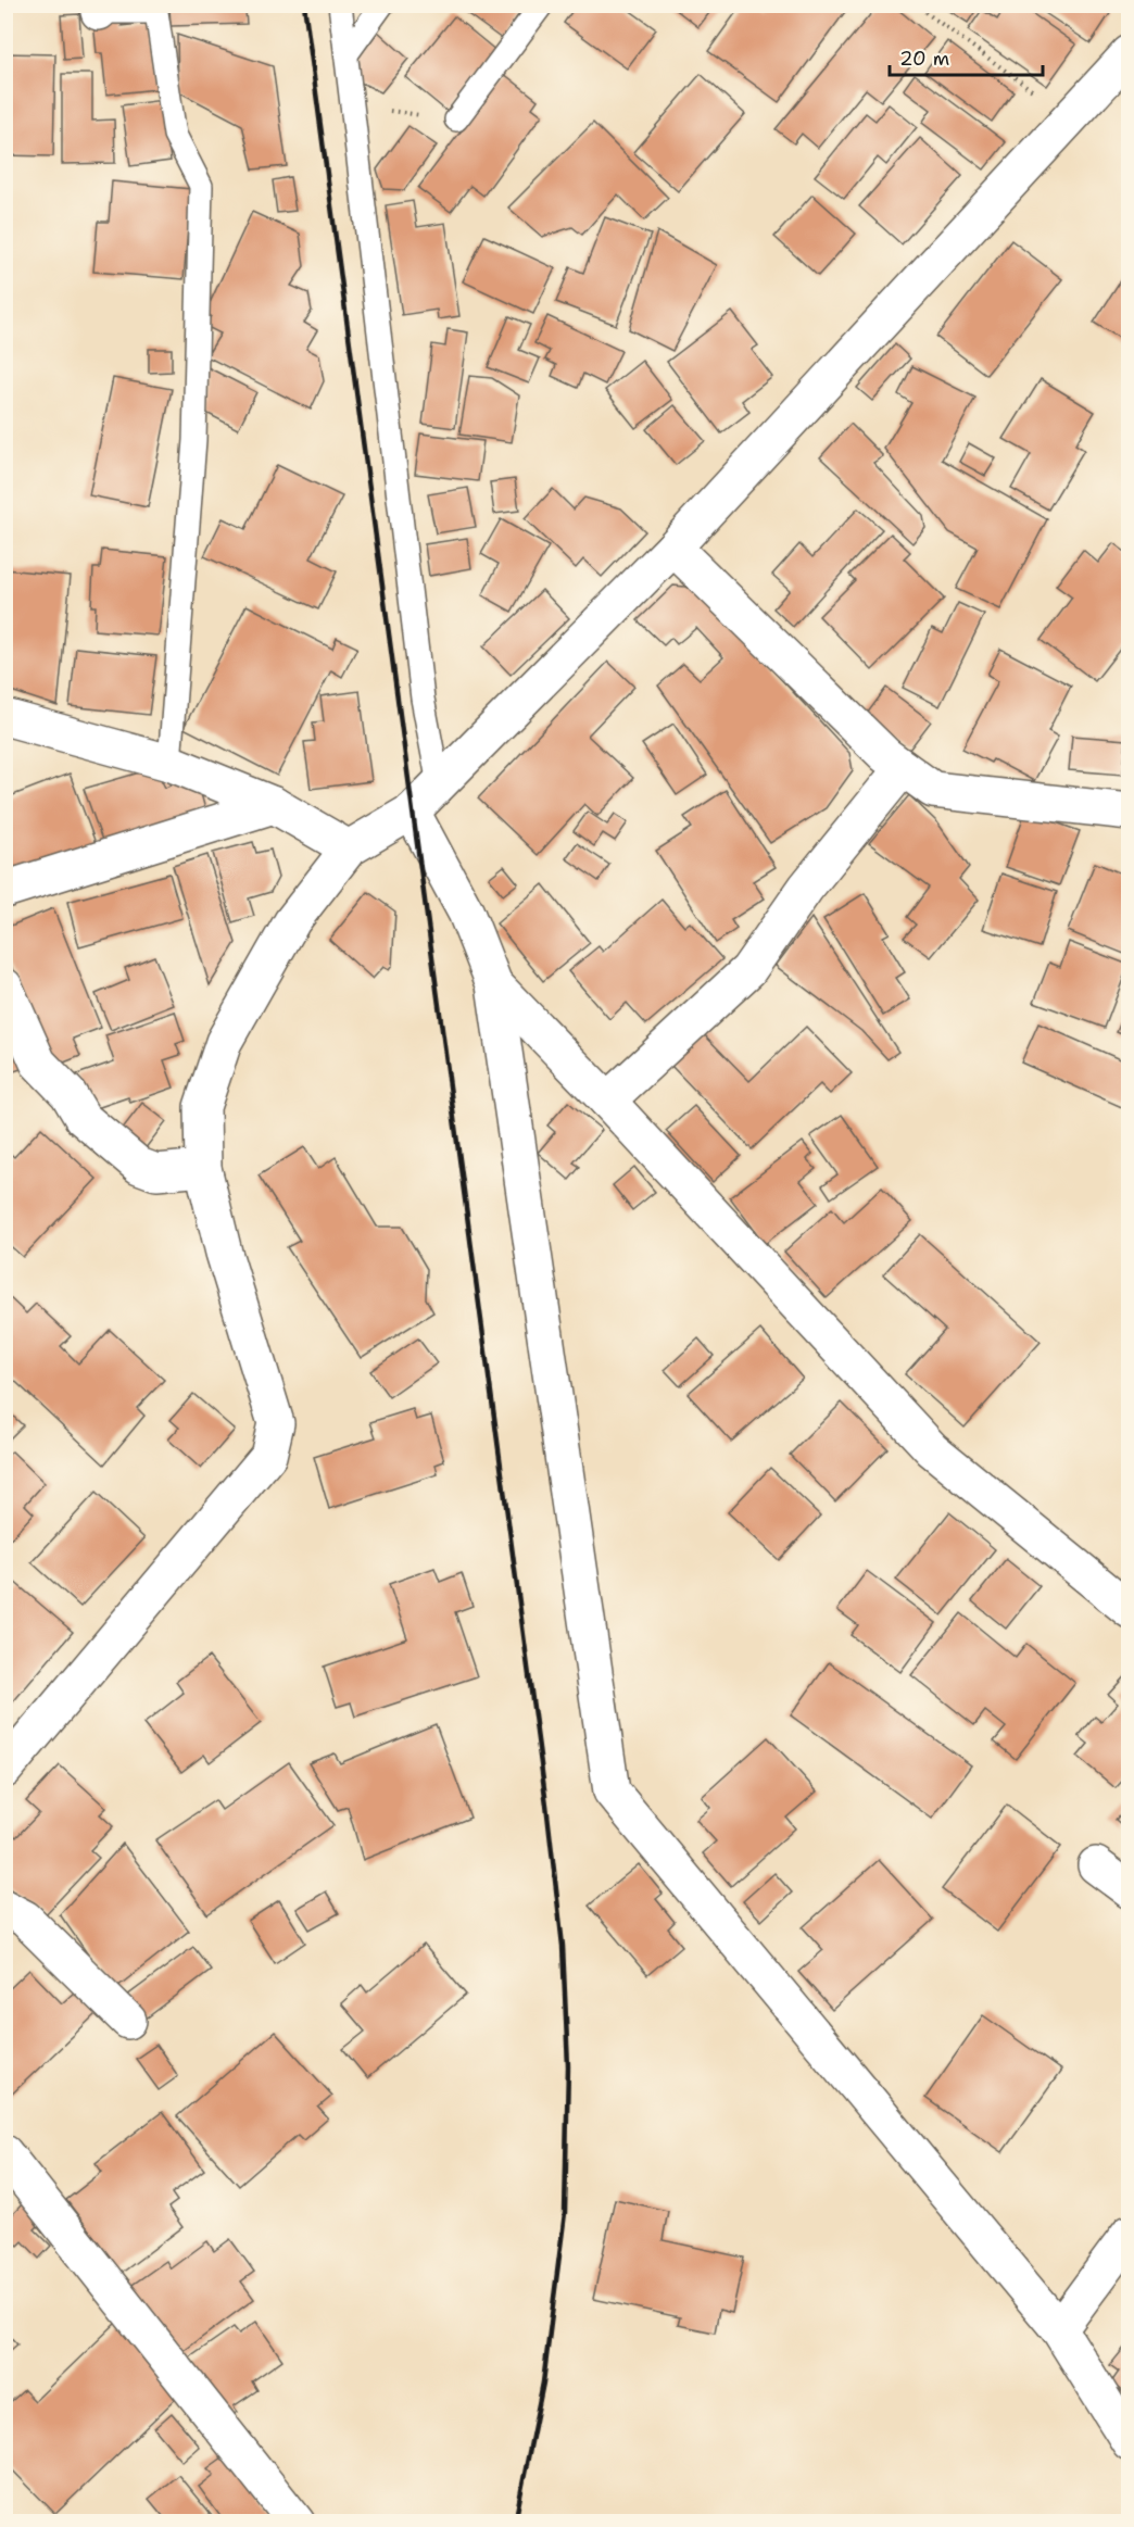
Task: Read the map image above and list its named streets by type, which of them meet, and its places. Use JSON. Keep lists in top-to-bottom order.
{
  "scale_bar": "20 m"
}
